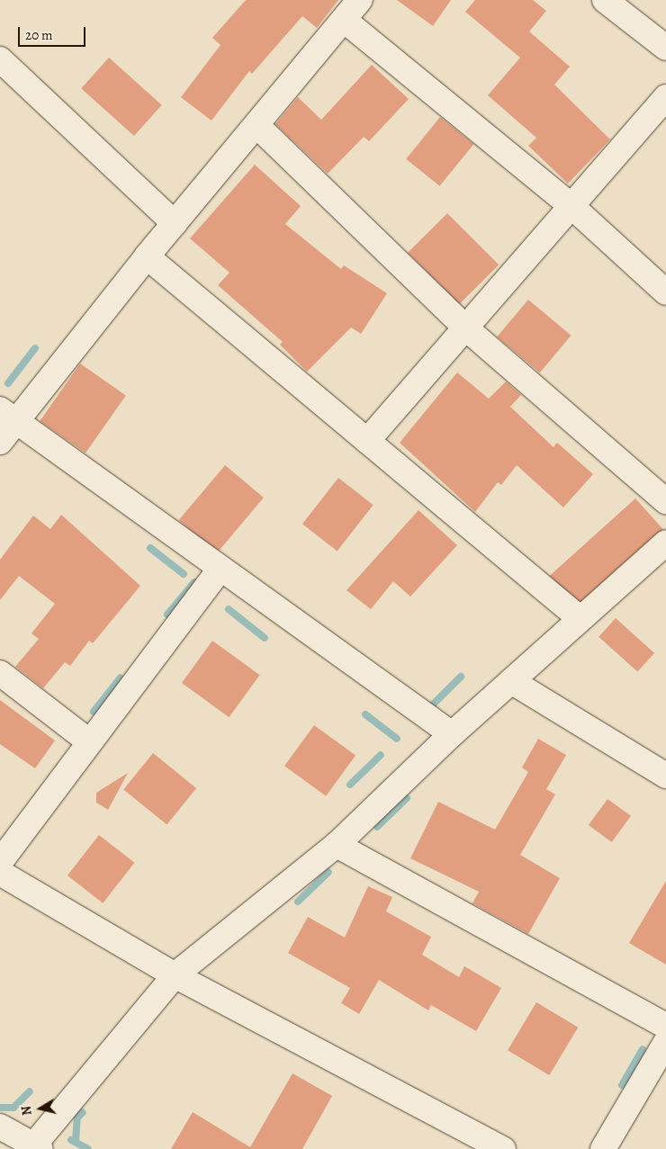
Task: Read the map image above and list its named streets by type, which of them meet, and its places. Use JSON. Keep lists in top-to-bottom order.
{
  "scale_bar": "20 m",
  "north": "left"
}
